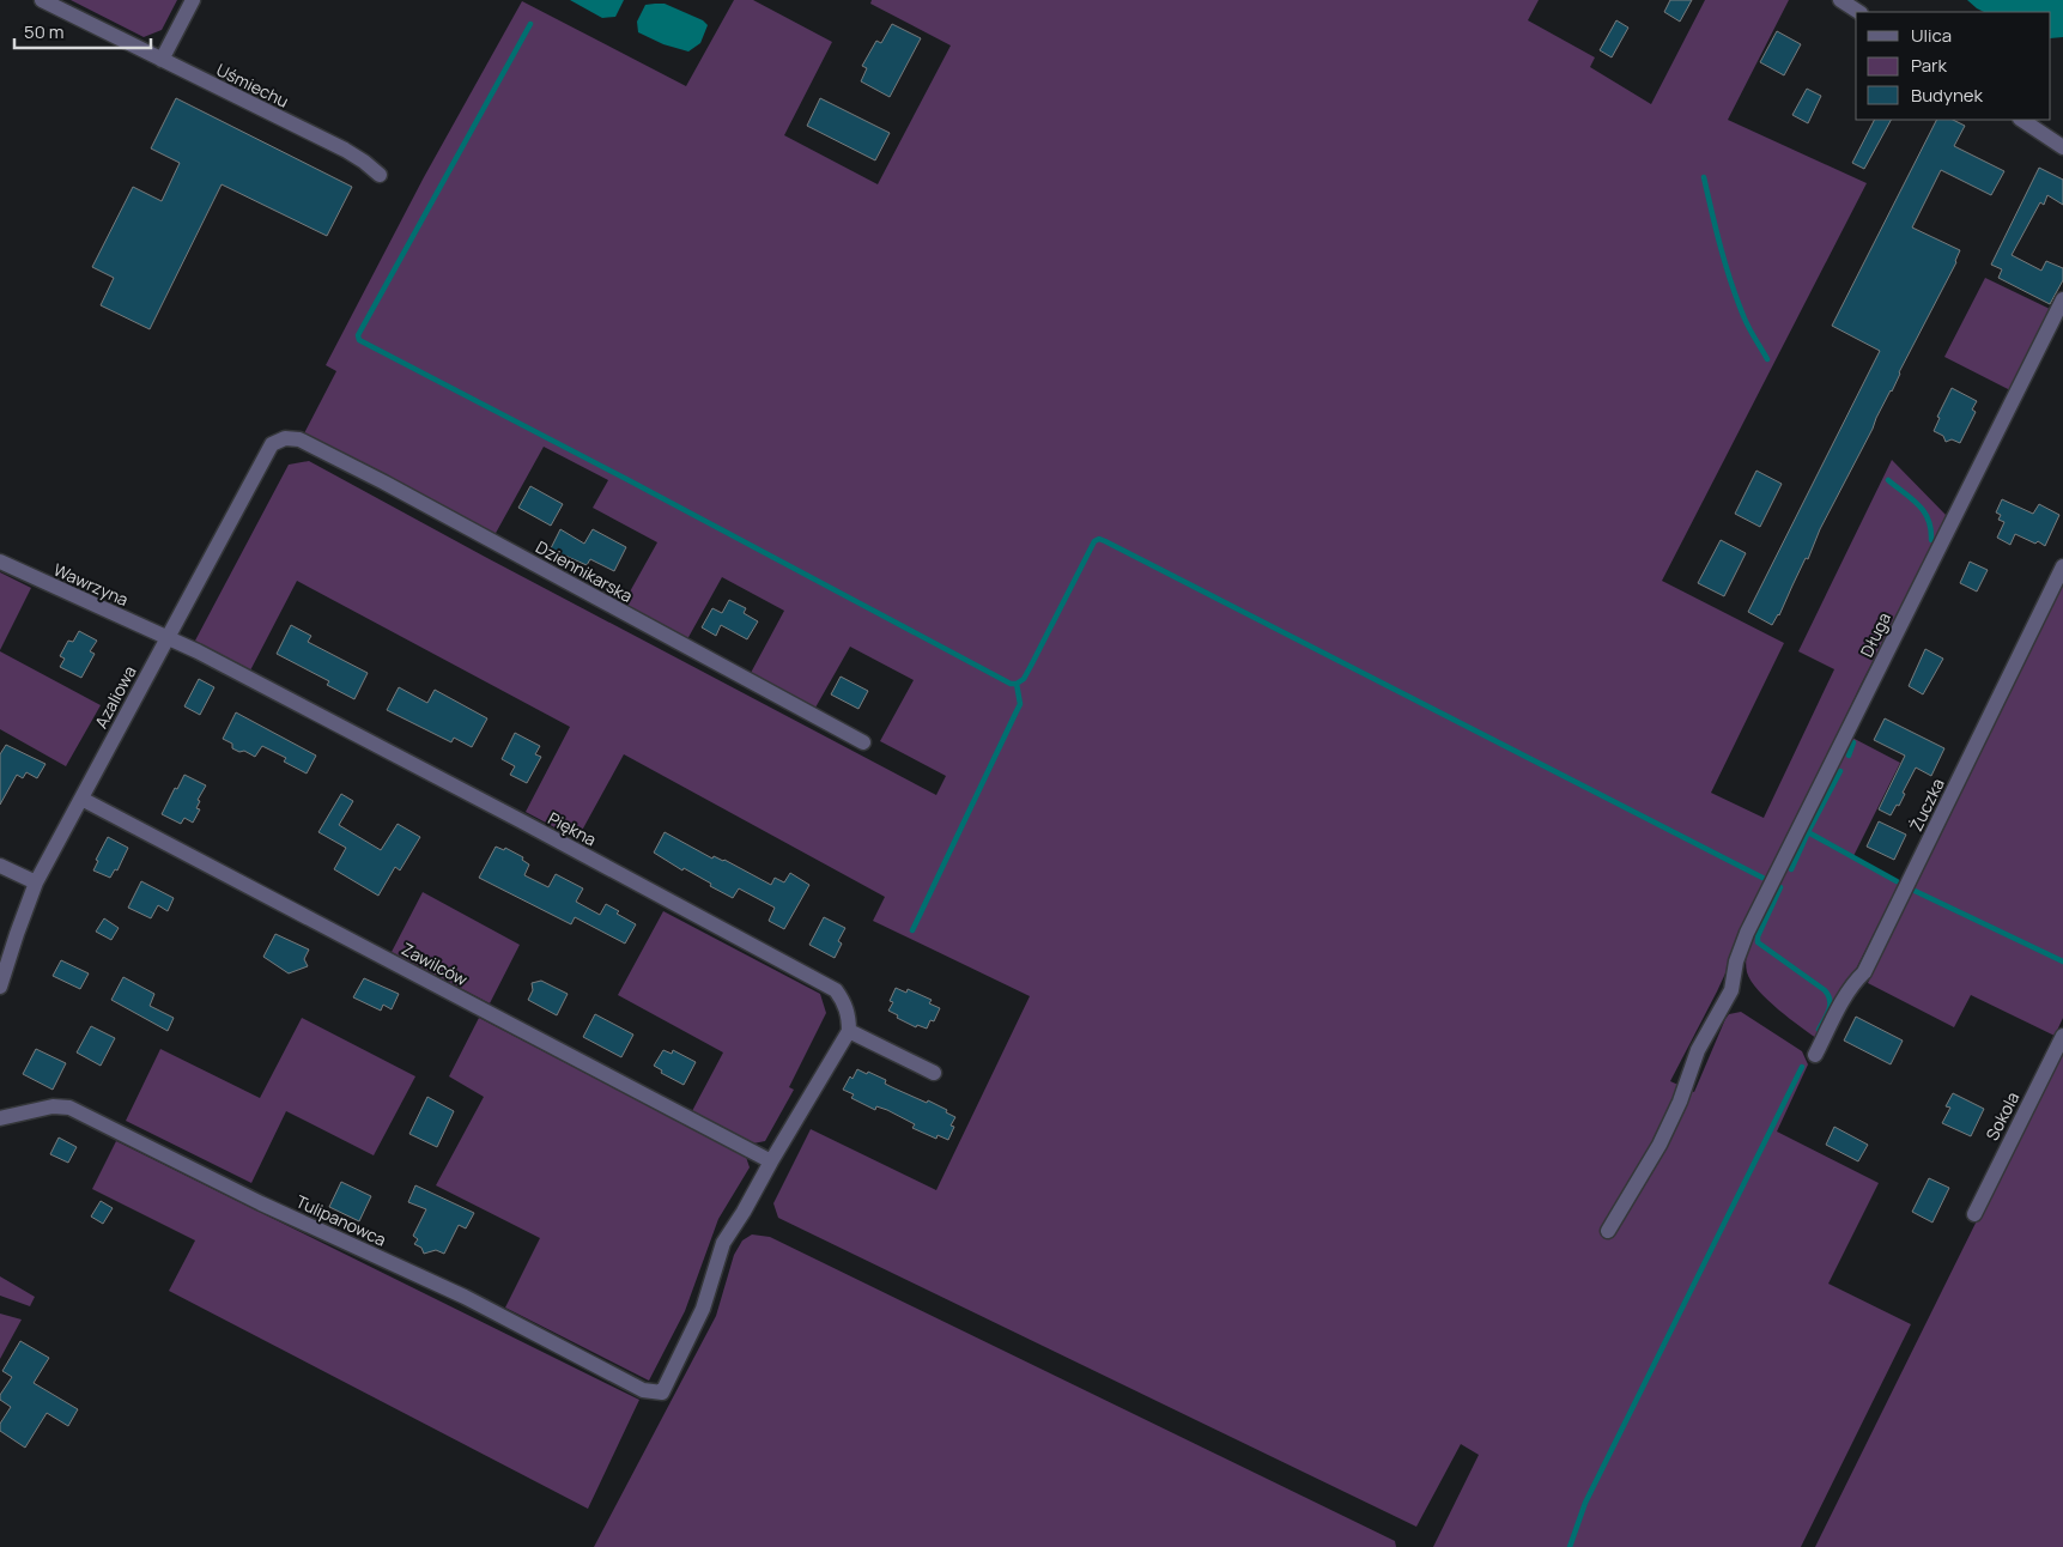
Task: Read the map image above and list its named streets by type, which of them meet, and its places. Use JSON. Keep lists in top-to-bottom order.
{
  "streets": {
    "street": [
      "Uśmiechu",
      "Dziennikarska",
      "Wawrzyna",
      "Długa",
      "Azaliowa",
      "Żuczka",
      "Piękna",
      "Zawilców",
      "Sokola",
      "Tulipanowca"
    ]
  },
  "crossings": [
    ["Dziennikarska", "Azaliowa"],
    ["Wawrzyna", "Azaliowa"],
    ["Wawrzyna", "Piękna"],
    ["Azaliowa", "Piękna"],
    ["Azaliowa", "Zawilców"],
    ["Zawilców", "Tulipanowca"]
  ],
  "legend": ["Ulica", "Park", "Budynek"],
  "scale_bar": "50 m"
}
